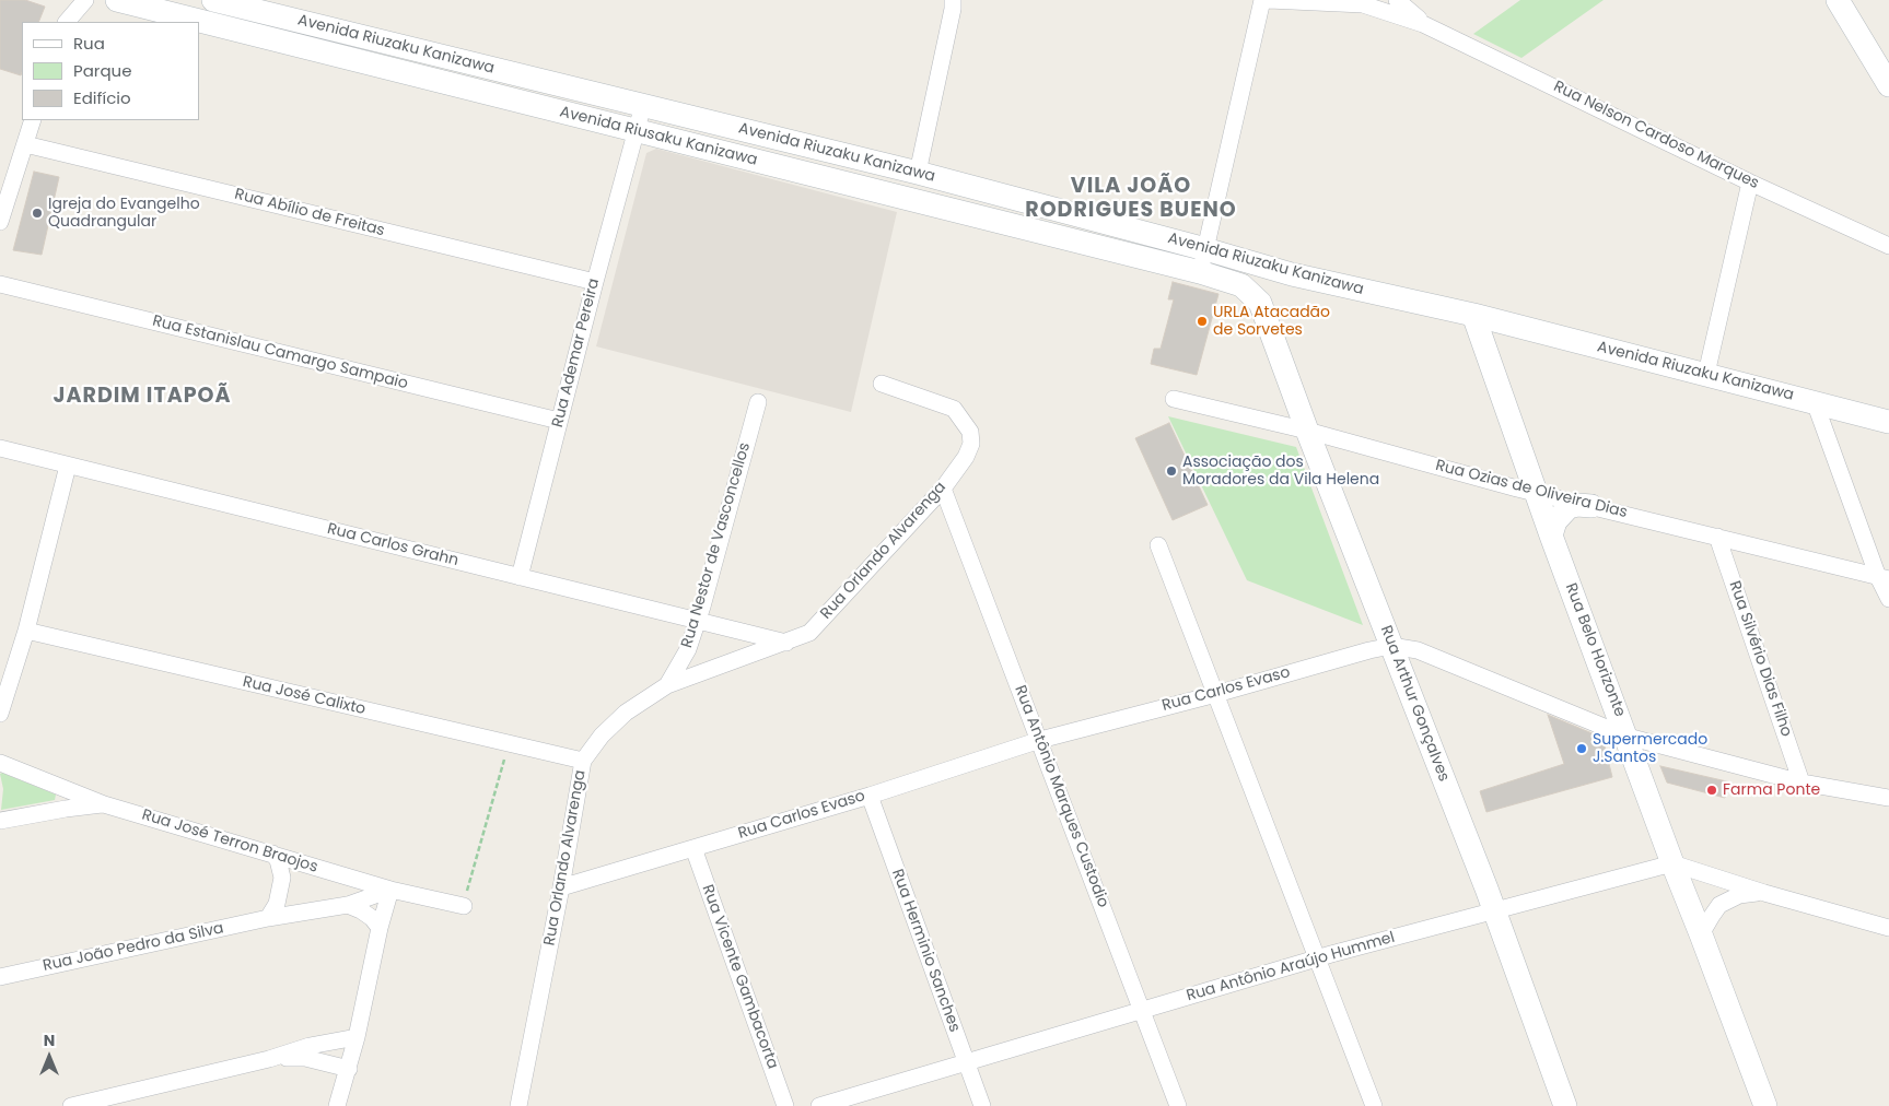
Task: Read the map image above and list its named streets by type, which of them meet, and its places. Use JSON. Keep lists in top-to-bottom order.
{
  "streets": {
    "street": [
      "Avenida Riuzaku Kanizawa",
      "Rua Nelson Cardoso Marques",
      "Avenida Riusaku Kanizawa",
      "Rua Abílio de Freitas",
      "Rua Estanislau Camargo Sampaio",
      "Rua Ademar Pereira",
      "Rua Ozias de Oliveira Dias",
      "Rua Carlos Grahn",
      "Rua Nestor de Vasconcellos",
      "Rua Orlando Alvarenga",
      "Rua Belo Horizonte",
      "Rua Silvério Dias Filho",
      "Rua Carlos Evaso",
      "Rua José Calixto",
      "Rua Arthur Gonçalves",
      "Rua Antônio Marques Custodio",
      "Rua José Terron Braojos",
      "Rua João Pedro da Silva",
      "Rua Herminio Sanches",
      "Rua Antônio Araújo Hummel",
      "Rua Vicente Gambacorta"
    ]
  },
  "crossings": [
    ["Avenida Riuzaku Kanizawa", "Rua Belo Horizonte"],
    ["Avenida Riusaku Kanizawa", "Rua Ademar Pereira"],
    ["Avenida Riusaku Kanizawa", "Rua Arthur Gonçalves"],
    ["Rua Abílio de Freitas", "Rua Ademar Pereira"],
    ["Rua Estanislau Camargo Sampaio", "Rua Ademar Pereira"],
    ["Rua Ademar Pereira", "Rua Carlos Grahn"],
    ["Rua Ozias de Oliveira Dias", "Rua Belo Horizonte"],
    ["Rua Ozias de Oliveira Dias", "Rua Silvério Dias Filho"],
    ["Rua Ozias de Oliveira Dias", "Rua Arthur Gonçalves"],
    ["Rua Carlos Grahn", "Rua Nestor de Vasconcellos"],
    ["Rua Carlos Grahn", "Rua Orlando Alvarenga"],
    ["Rua Nestor de Vasconcellos", "Rua Orlando Alvarenga"],
    ["Rua Orlando Alvarenga", "Rua Carlos Evaso"],
    ["Rua Orlando Alvarenga", "Rua José Calixto"],
    ["Rua Orlando Alvarenga", "Rua Antônio Marques Custodio"],
    ["Rua Belo Horizonte", "Rua Carlos Evaso"],
    ["Rua Belo Horizonte", "Rua Antônio Araújo Hummel"],
    ["Rua Silvério Dias Filho", "Rua Carlos Evaso"],
    ["Rua Carlos Evaso", "Rua Arthur Gonçalves"],
    ["Rua Carlos Evaso", "Rua Antônio Marques Custodio"],
    ["Rua Carlos Evaso", "Rua Herminio Sanches"],
    ["Rua Carlos Evaso", "Rua Vicente Gambacorta"],
    ["Rua Arthur Gonçalves", "Rua Antônio Araújo Hummel"],
    ["Rua Antônio Marques Custodio", "Rua Antônio Araújo Hummel"],
    ["Rua José Terron Braojos", "Rua João Pedro da Silva"],
    ["Rua Herminio Sanches", "Rua Antônio Araújo Hummel"]
  ],
  "districts": ["VILA JOÃO RODRIGUES BUENO", "JARDIM ITAPOÃ"],
  "places": [
    "Igreja do Evangelho Quadrangular",
    "URLA Atacadão de Sorvetes",
    "Associação dos Moradores da Vila Helena",
    "Supermercado J.Santos",
    "Farma Ponte"
  ],
  "legend": ["Rua", "Parque", "Edifício"],
  "north": "top"
}
